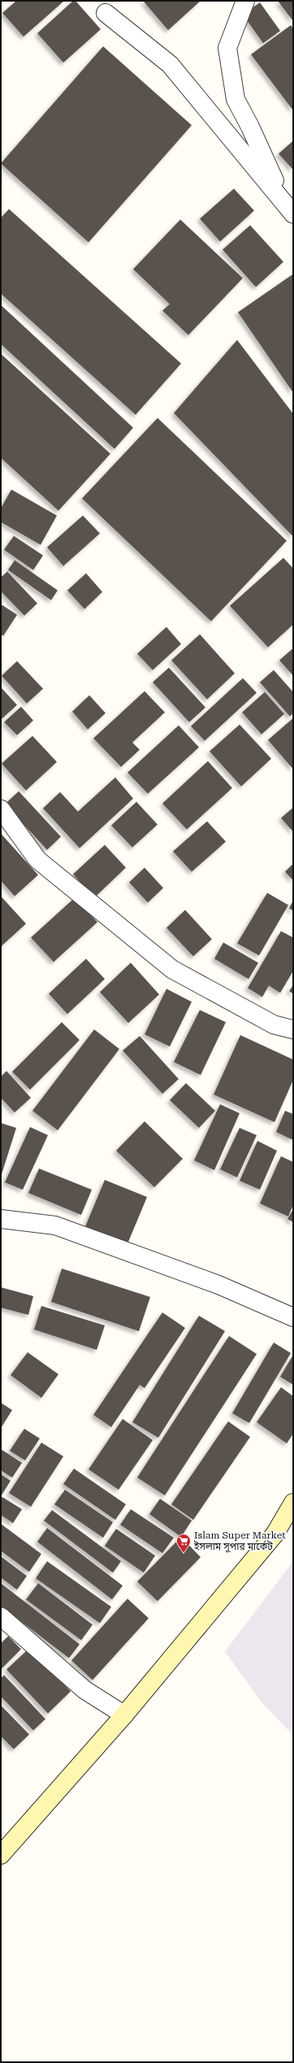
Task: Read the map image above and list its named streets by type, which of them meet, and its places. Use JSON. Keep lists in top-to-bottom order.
{
  "places": {
    "supermarket": ["Islam Super Market ইসলাম সুপার মার্কেট"]
  }
}
